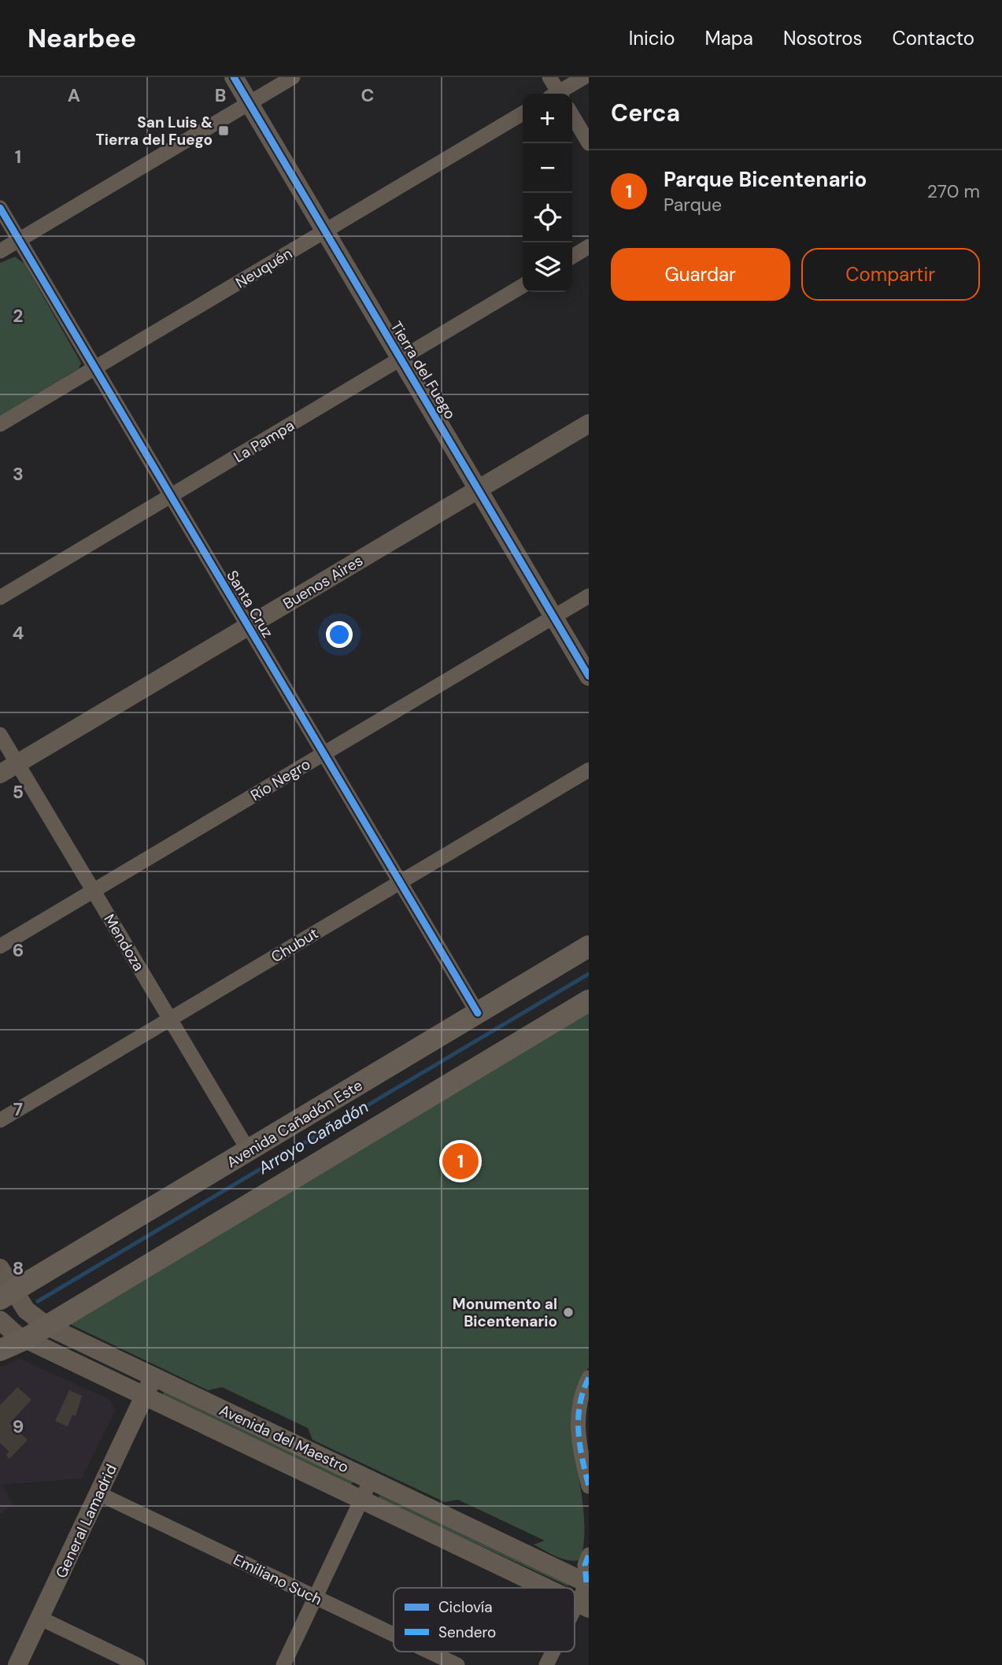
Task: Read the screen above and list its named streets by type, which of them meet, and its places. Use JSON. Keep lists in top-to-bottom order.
{
  "streets": {
    "main road": ["Avenida Cañadón Este"],
    "street": [
      "Neuquén",
      "Tierra del Fuego",
      "La Pampa",
      "Buenos Aires",
      "Santa Cruz",
      "Río Negro",
      "Mendoza",
      "Chubut",
      "Avenida del Maestro",
      "General Lamadrid",
      "Emiliano Such"
    ]
  },
  "crossings": [
    ["Neuquén", "Tierra del Fuego"],
    ["Neuquén", "Santa Cruz"],
    ["Tierra del Fuego", "La Pampa"],
    ["Tierra del Fuego", "Buenos Aires"],
    ["Tierra del Fuego", "Río Negro"],
    ["La Pampa", "Santa Cruz"],
    ["Buenos Aires", "Santa Cruz"],
    ["Buenos Aires", "Mendoza"],
    ["Santa Cruz", "Río Negro"],
    ["Santa Cruz", "Chubut"],
    ["Santa Cruz", "Avenida Cañadón Este"],
    ["Río Negro", "Mendoza"],
    ["Mendoza", "Chubut"],
    ["Mendoza", "Avenida Cañadón Este"],
    ["Avenida Cañadón Este", "Avenida del Maestro"],
    ["Avenida del Maestro", "General Lamadrid"],
    ["General Lamadrid", "Emiliano Such"]
  ],
  "water": ["Arroyo Cañadón"],
  "places": {
    "transit": ["San Luis & Tierra del Fuego"],
    "other": ["Monumento al Bicentenario"]
  },
  "legend": ["Ciclovía", "Sendero"],
  "page": {
    "header": "Nearbee",
    "nav": [
      "Inicio",
      "Mapa",
      "Nosotros",
      "Contacto"
    ],
    "heading": "Cerca",
    "map_buttons": ["+", "−"],
    "list": [
      {
        "mark": "1",
        "name": "Parque Bicentenario",
        "note": "Parque",
        "value": "270 m"
      }
    ],
    "buttons": ["Guardar", "Compartir"],
    "pins": "1"
  },
  "grid": {
    "columns": ["A", "B", "C"],
    "rows": [
      "1",
      "2",
      "3",
      "4",
      "5",
      "6",
      "7",
      "8",
      "9"
    ]
  }
}
